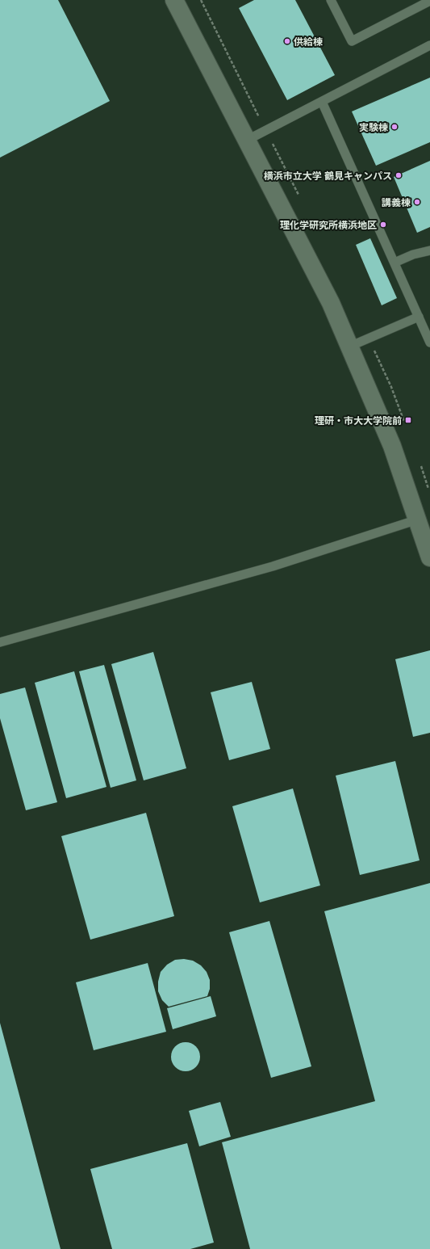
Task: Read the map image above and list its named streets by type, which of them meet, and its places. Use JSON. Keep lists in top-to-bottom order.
{
  "places": {
    "other": [
      "供給棟",
      "実験棟",
      "横浜市立大学 鶴見キャンパス",
      "講義棟",
      "理化学研究所横浜地区"
    ],
    "transit": ["理研・市大大学院前"]
  }
}
